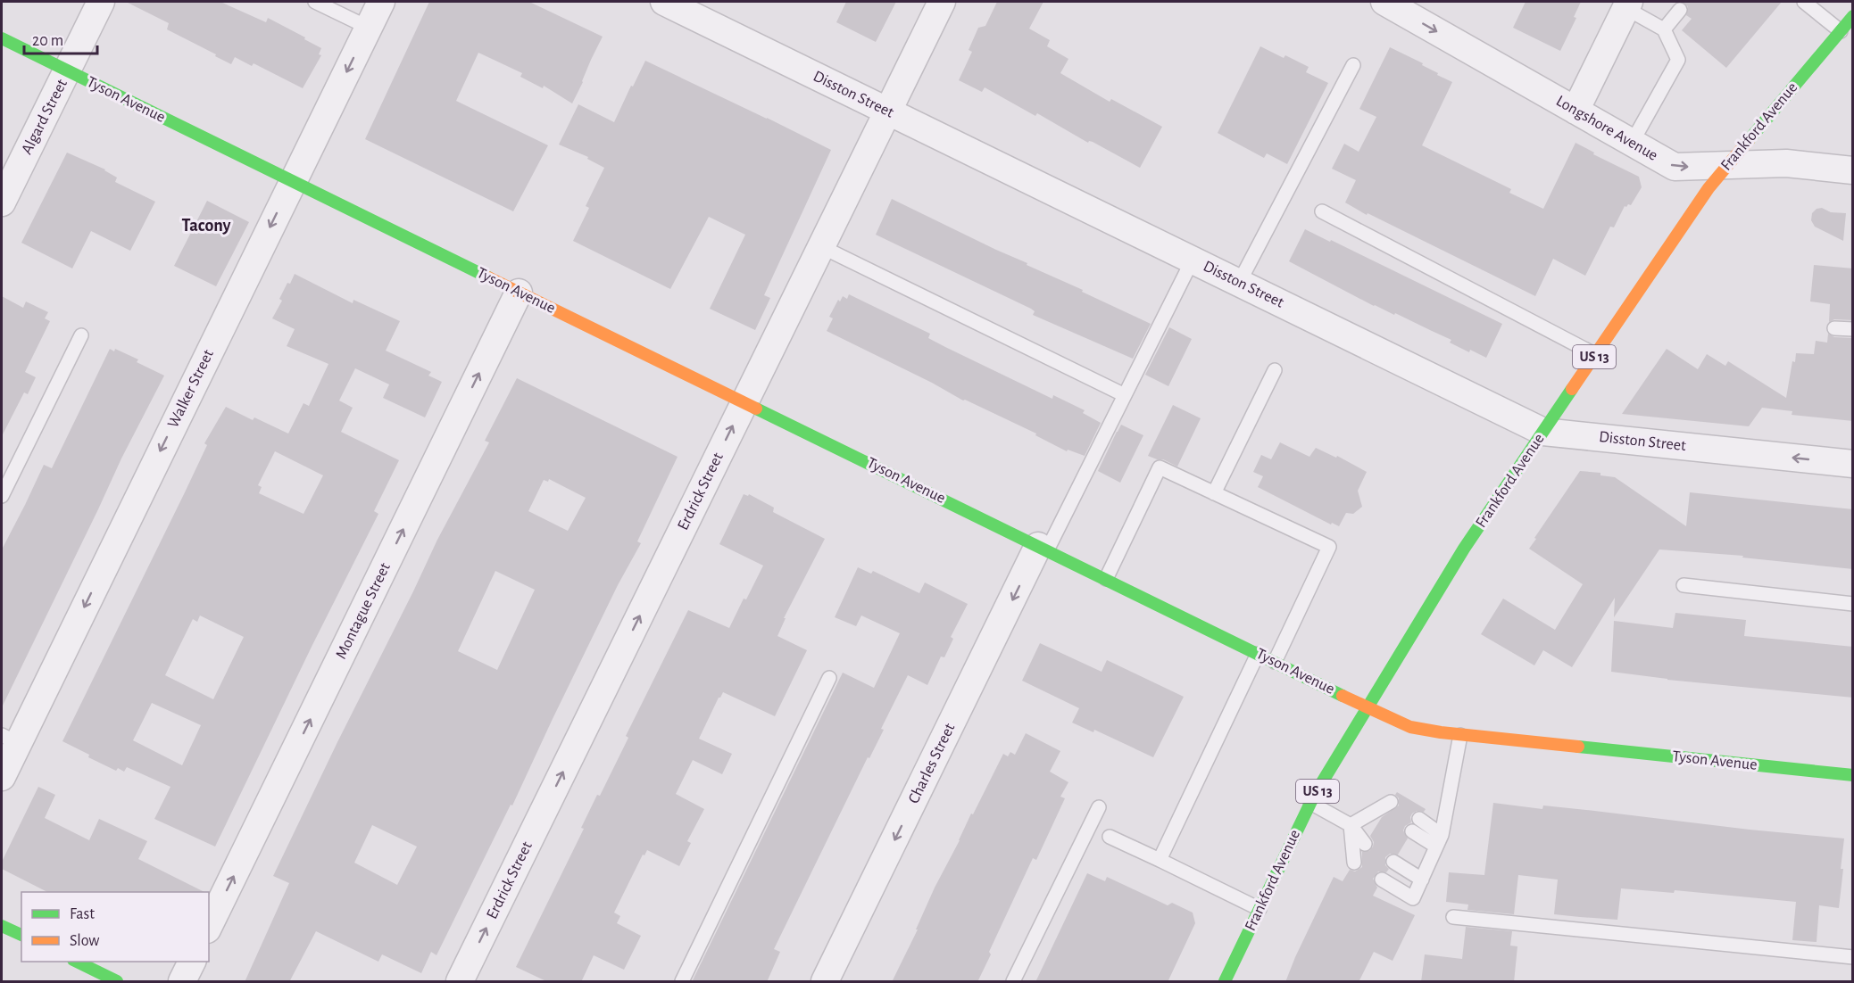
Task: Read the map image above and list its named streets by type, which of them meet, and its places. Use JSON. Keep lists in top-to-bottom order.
{
  "streets": {
    "street": [
      "Disston Street",
      "Tyson Avenue",
      "Algard Street",
      "Frankford Avenue",
      "Longshore Avenue",
      "US 13",
      "Walker Street",
      "Erdrick Street",
      "Montague Street",
      "Charles Street"
    ]
  },
  "crossings": [
    ["Disston Street", "Frankford Avenue"],
    ["Disston Street", "Erdrick Street"],
    ["Tyson Avenue", "Algard Street"],
    ["Tyson Avenue", "Frankford Avenue"],
    ["Tyson Avenue", "Walker Street"],
    ["Tyson Avenue", "Erdrick Street"],
    ["Tyson Avenue", "Montague Street"],
    ["Tyson Avenue", "Charles Street"],
    ["Frankford Avenue", "Longshore Avenue"]
  ],
  "one_way": [
    "Longshore Avenue",
    "Walker Street",
    "Erdrick Street",
    "Montague Street",
    "Charles Street"
  ],
  "districts": ["Tacony"],
  "legend": ["Fast", "Slow"],
  "scale_bar": "20 m"
}
